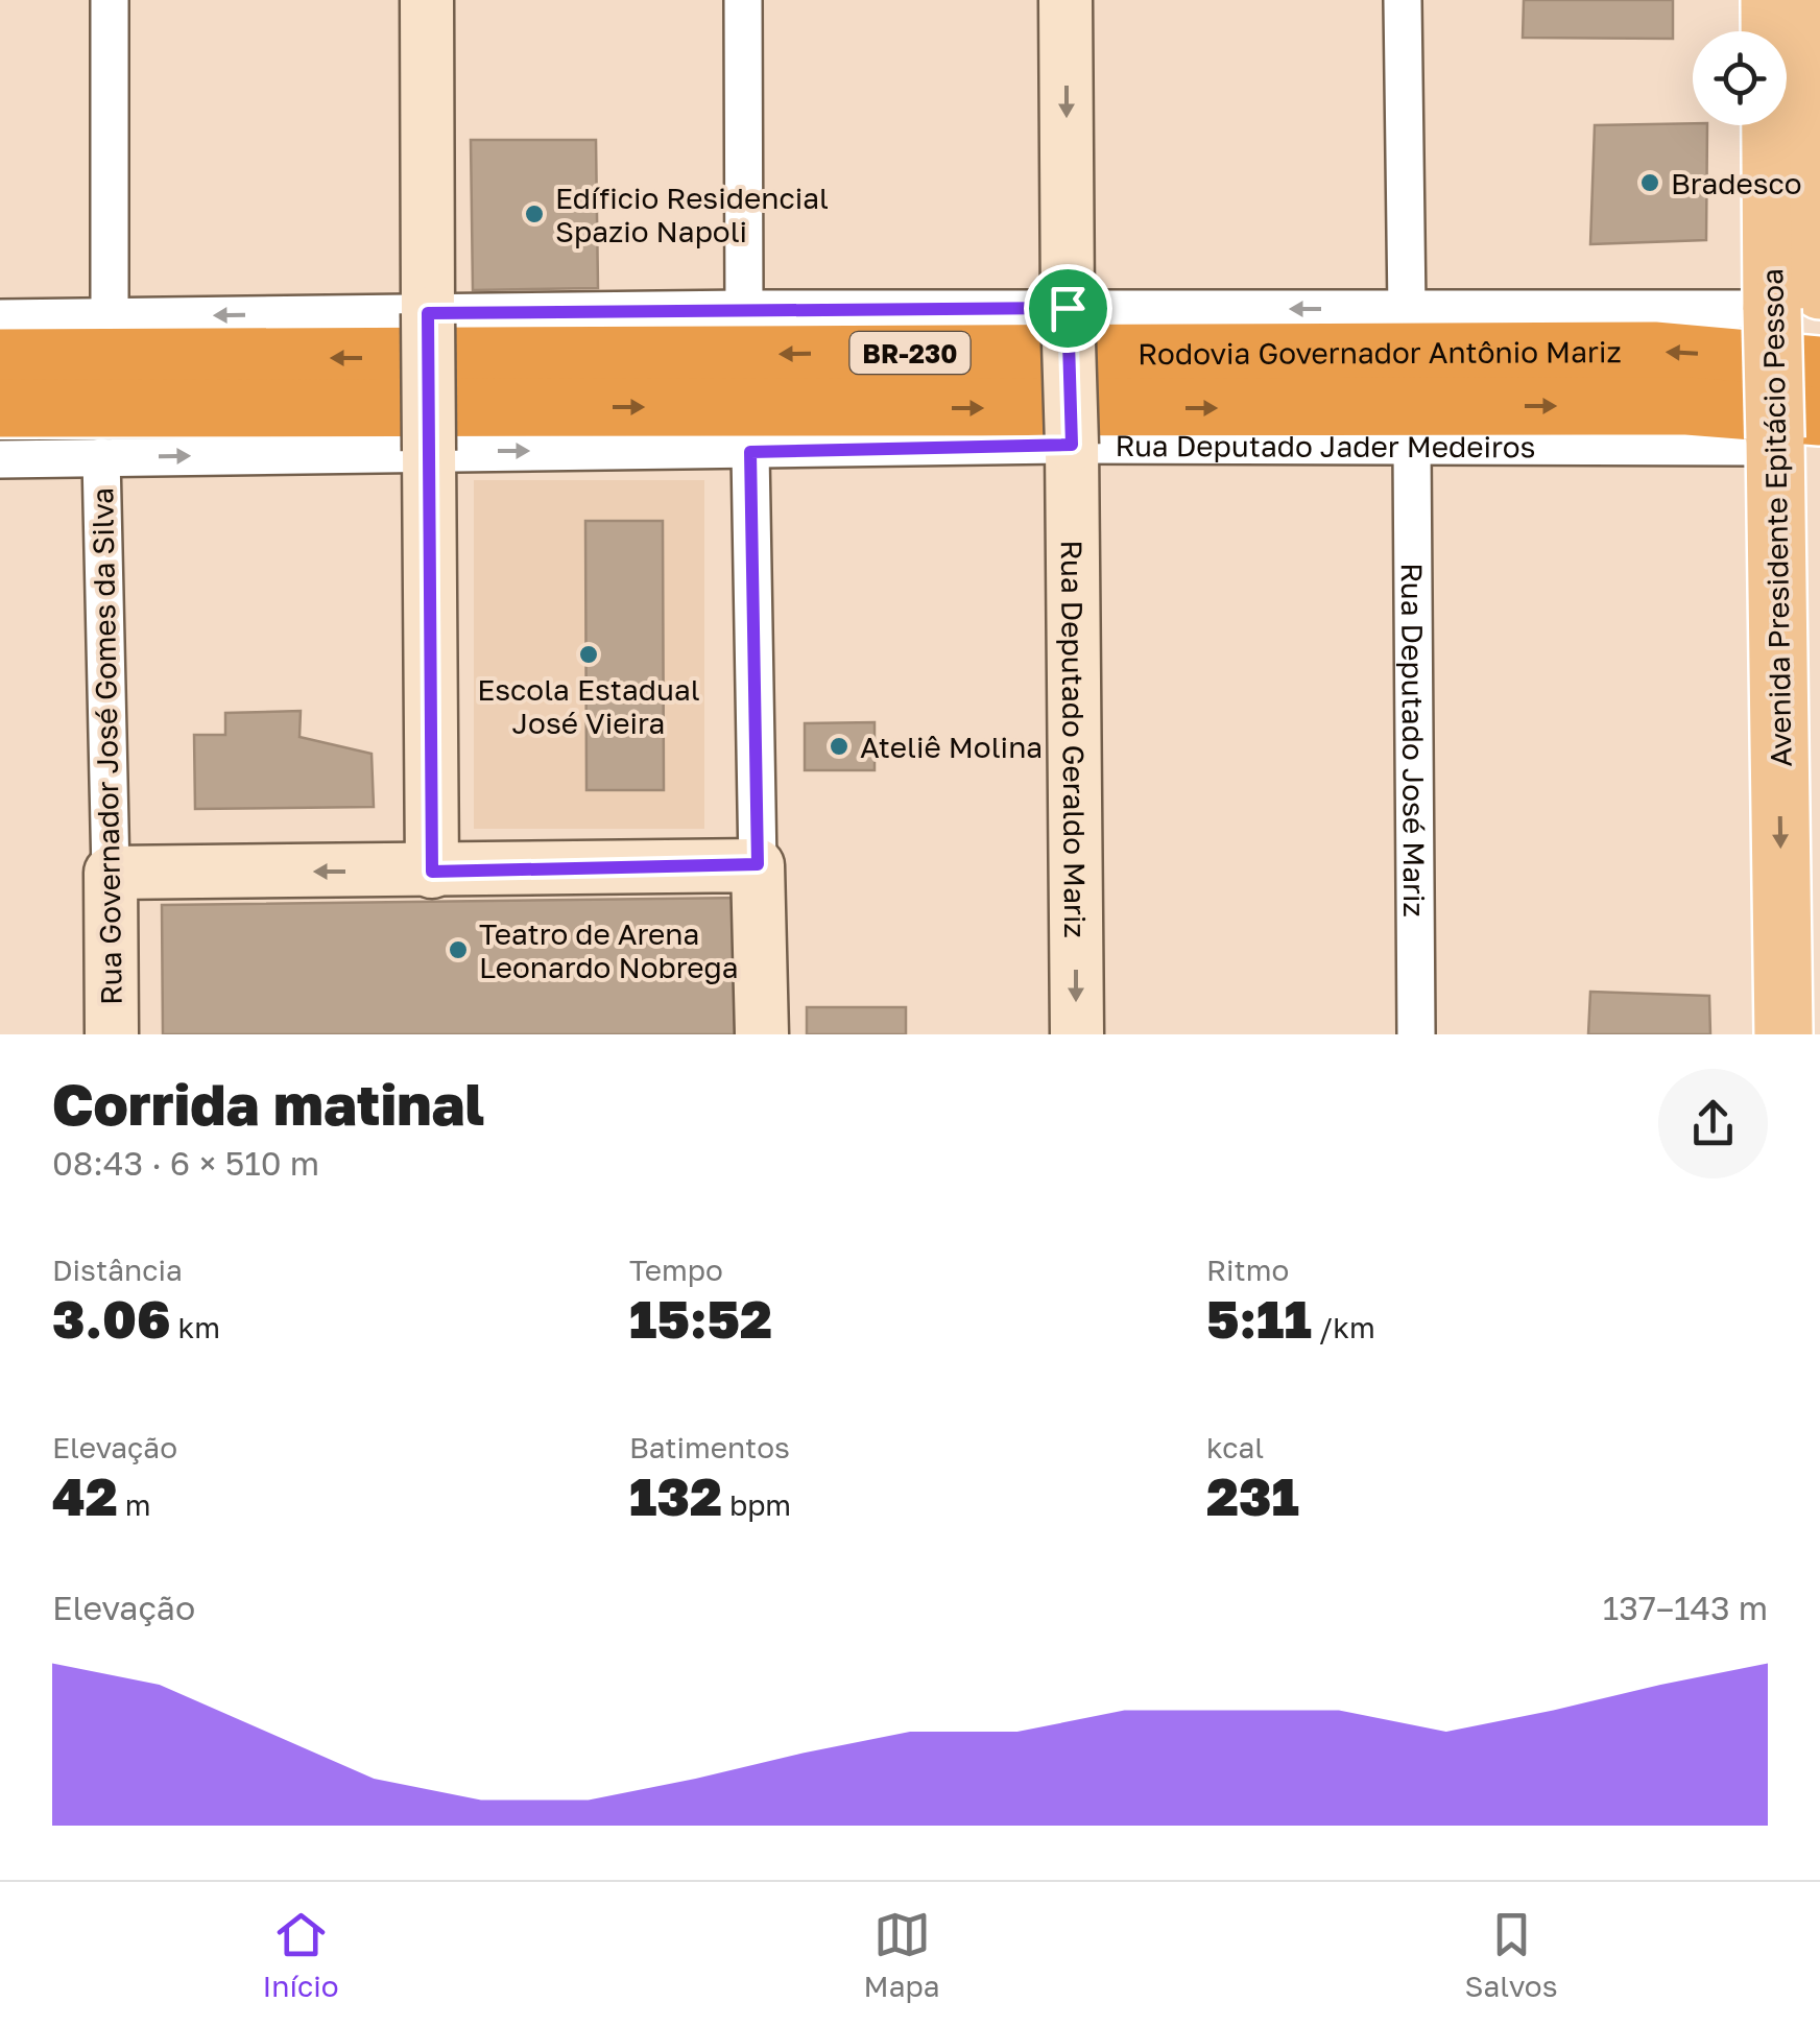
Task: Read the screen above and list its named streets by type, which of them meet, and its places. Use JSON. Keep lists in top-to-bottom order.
{
  "streets": {
    "highway": ["Rodovia Governador Antônio Mariz", "BR-230"],
    "main road": ["Avenida Presidente Epitácio Pessoa"],
    "street": [
      "Rua Deputado Jader Medeiros",
      "Rua Deputado Geraldo Mariz",
      "Rua Deputado José Mariz",
      "Rua Governador José Gomes da Silva"
    ]
  },
  "crossings": [
    ["Rodovia Governador Antônio Mariz", "Rua Deputado Jader Medeiros"],
    ["Rodovia Governador Antônio Mariz", "Avenida Presidente Epitácio Pessoa"],
    ["Rua Deputado Jader Medeiros", "Avenida Presidente Epitácio Pessoa"],
    ["Rua Deputado Jader Medeiros", "Rua Deputado Geraldo Mariz"],
    ["Rua Deputado Jader Medeiros", "Rua Deputado José Mariz"],
    ["Rua Deputado Jader Medeiros", "Rua Governador José Gomes da Silva"]
  ],
  "one_way": ["Avenida Presidente Epitácio Pessoa"],
  "places": [
    "Bradesco",
    "Edíficio Residencial Spazio Napoli",
    "Escola Estadual José Vieira",
    "Ateliê Molina",
    "Teatro de Arena Leonardo Nobrega"
  ],
  "page": {
    "heading": ["Corrida matinal", "08:43 · 6 × 510 m"],
    "stats": [
      ["Distância", "3.06 km"],
      ["Tempo", "15:52"],
      ["Ritmo", "5:11 /km"],
      ["Elevação", "42 m"],
      ["Batimentos", "132 bpm"],
      ["kcal", "231"]
    ],
    "chart": ["Elevação", "137–143 m"],
    "tabs": ["Início", "Mapa", "Salvos"]
  }
}
